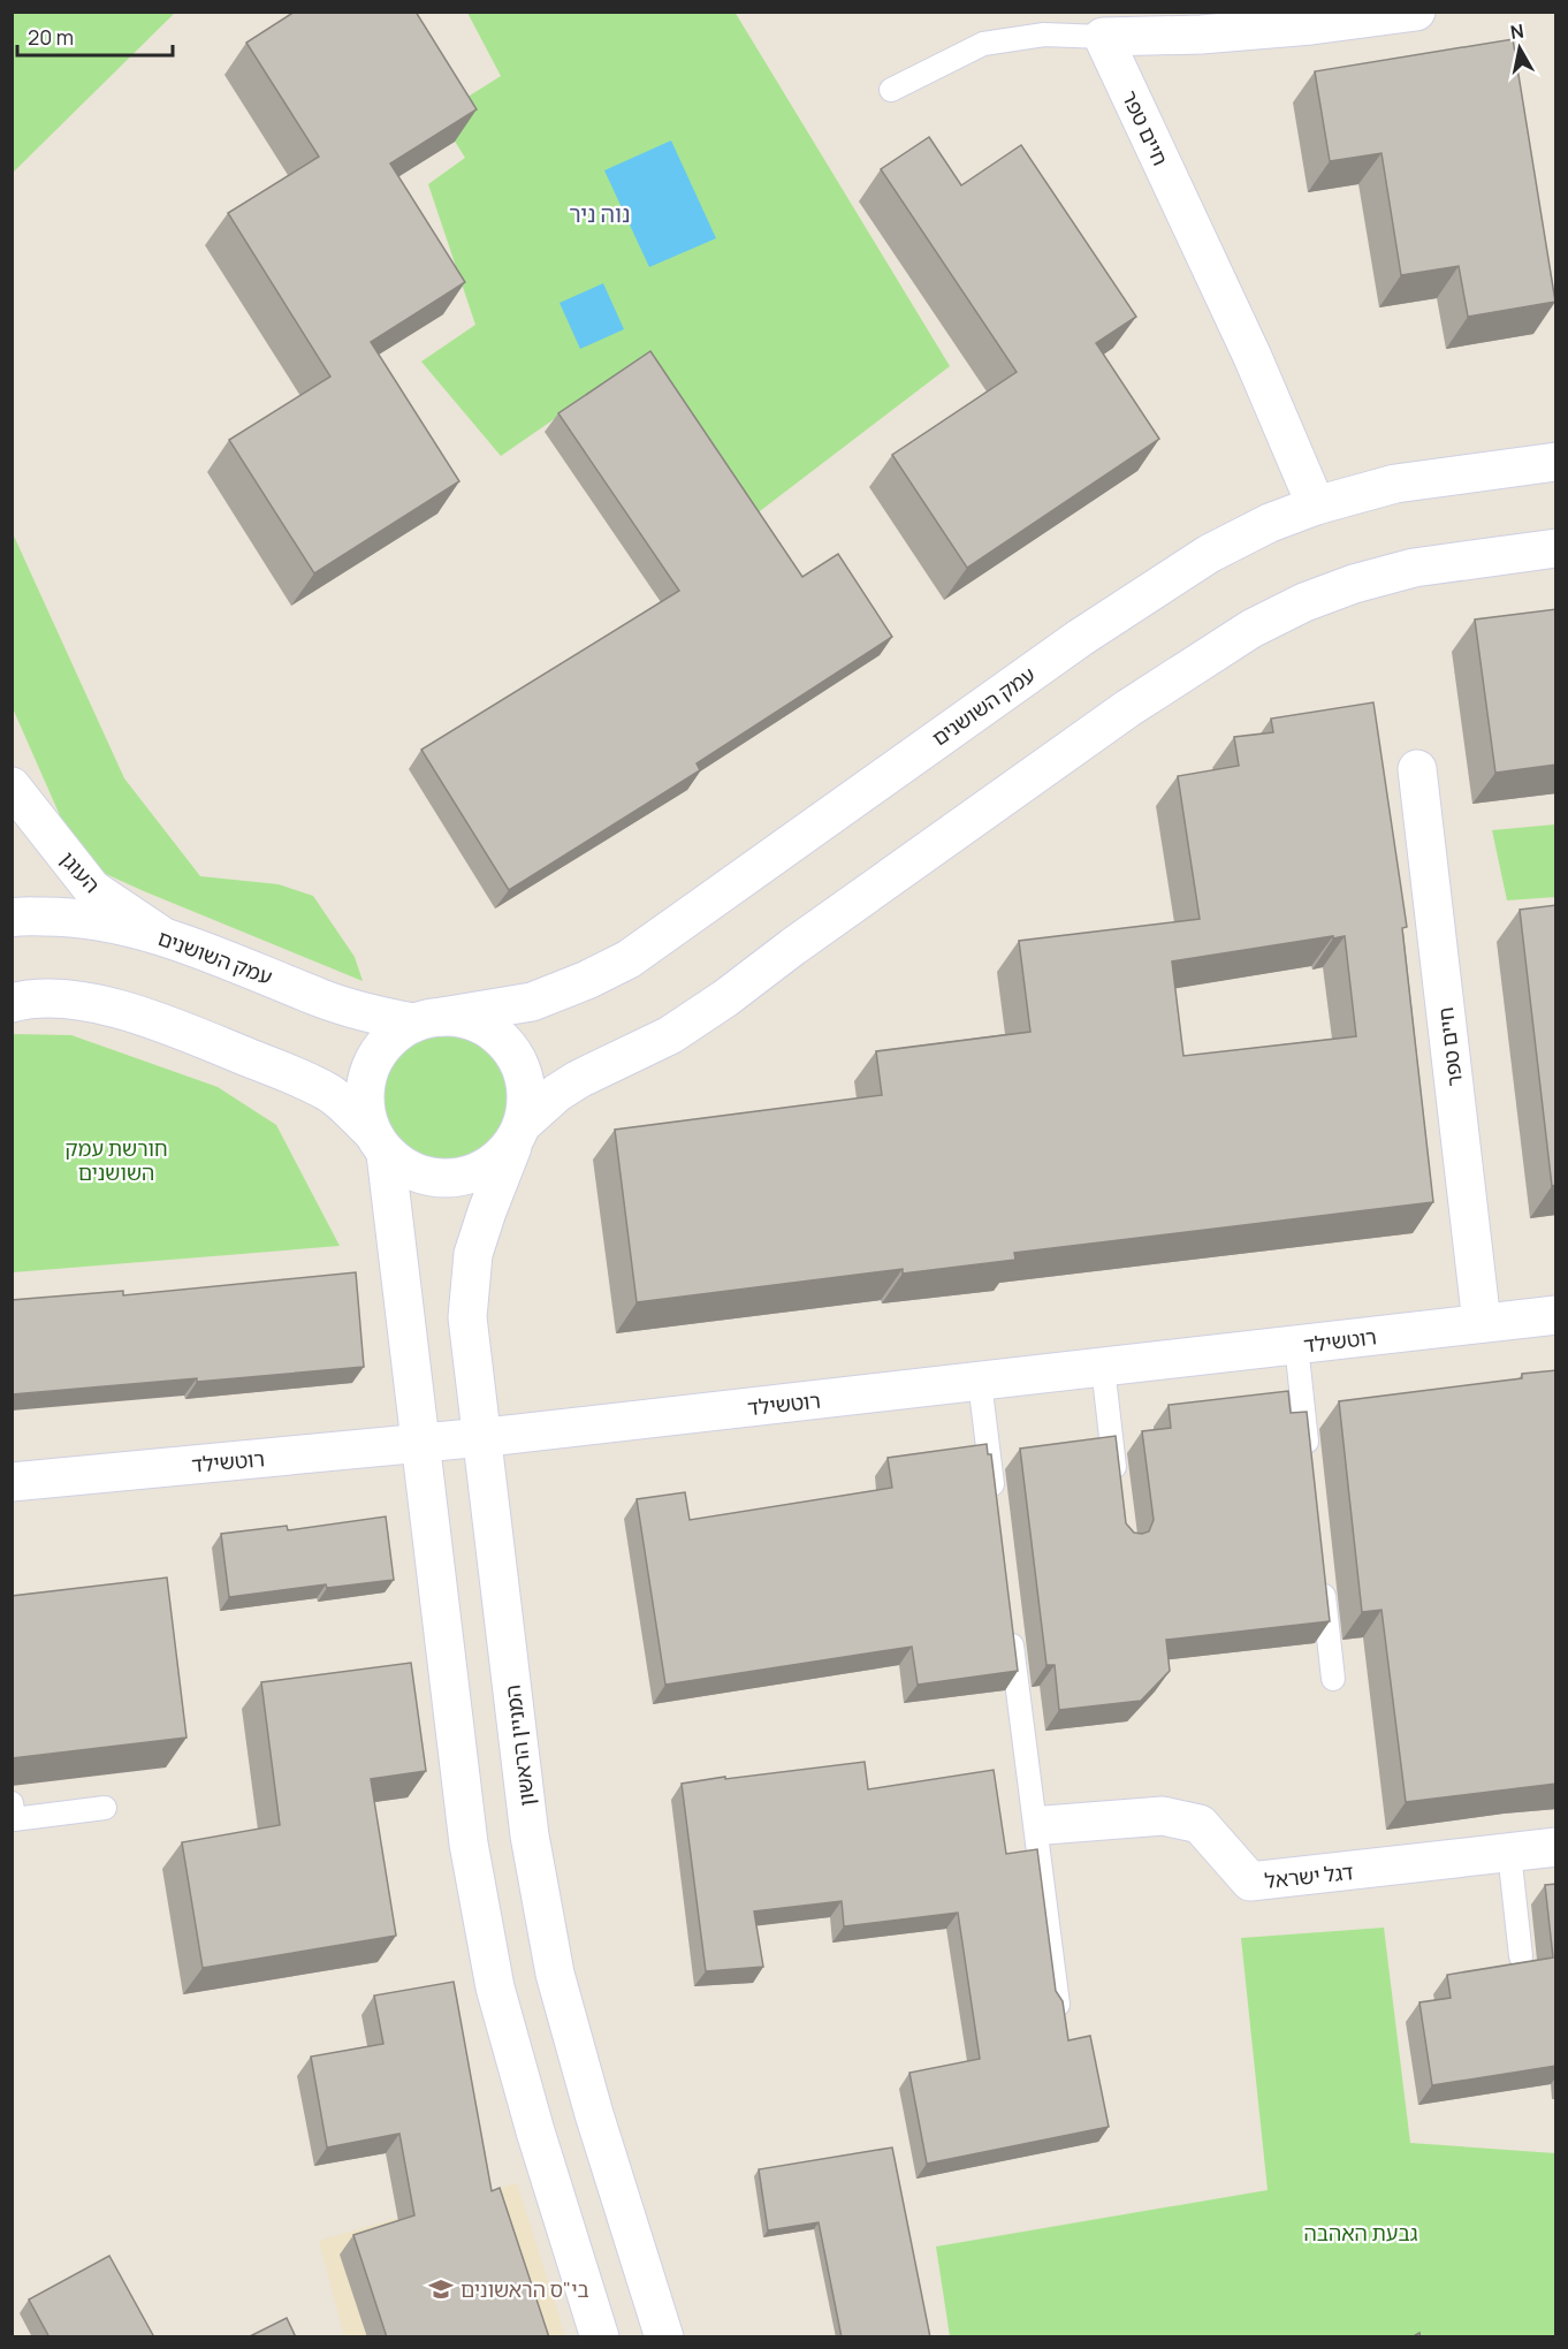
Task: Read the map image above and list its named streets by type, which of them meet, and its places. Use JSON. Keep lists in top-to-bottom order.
{
  "streets": {
    "street": [
      "חיים טפר",
      "עמק השושנים",
      "העוגן",
      "רוטשילד",
      "המניין הראשון",
      "דגל ישראל"
    ]
  },
  "crossings": [
    ["חיים טפר", "עמק השושנים"],
    ["חיים טפר", "רוטשילד"],
    ["עמק השושנים", "העוגן"],
    ["עמק השושנים", "המניין הראשון"],
    ["רוטשילד", "המניין הראשון"]
  ],
  "districts": ["נוה ניר"],
  "parks": ["חורשת עמק השושנים", "גבעת האהבה"],
  "places": {
    "school or university": ["בי\"ס הראשונים"]
  },
  "scale_bar": "20 m",
  "north": "top"
}
